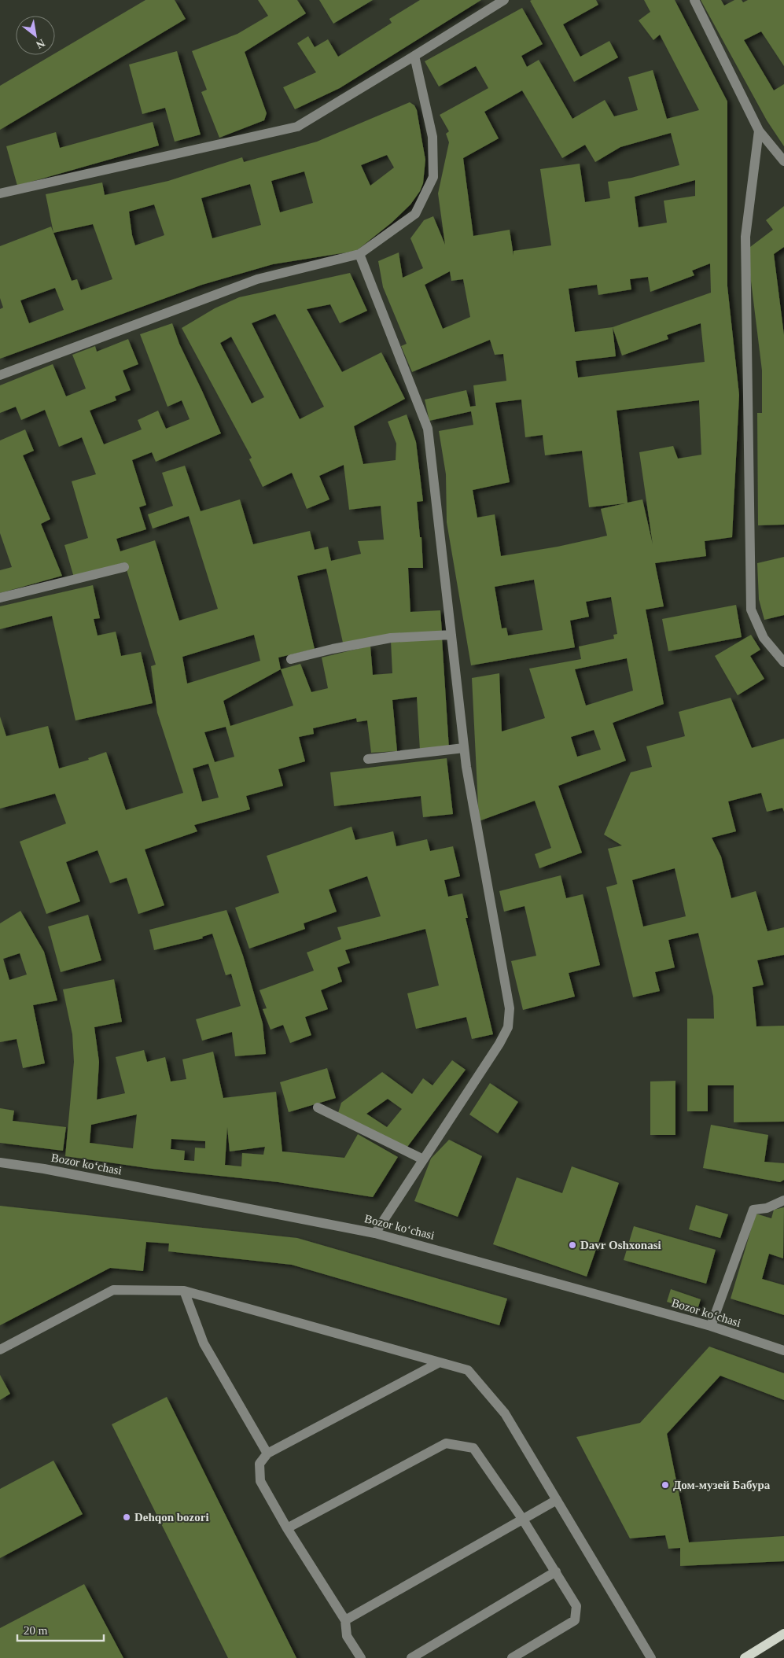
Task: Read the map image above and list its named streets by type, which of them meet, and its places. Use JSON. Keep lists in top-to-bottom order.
{
  "streets": {
    "street": ["Bozor koʻchasi"]
  },
  "places": ["Davr Oshxonasi", "Дом-музей Бабура", "Dehqon bozori"],
  "scale_bar": "20 m",
  "north": "bottom right"
}
